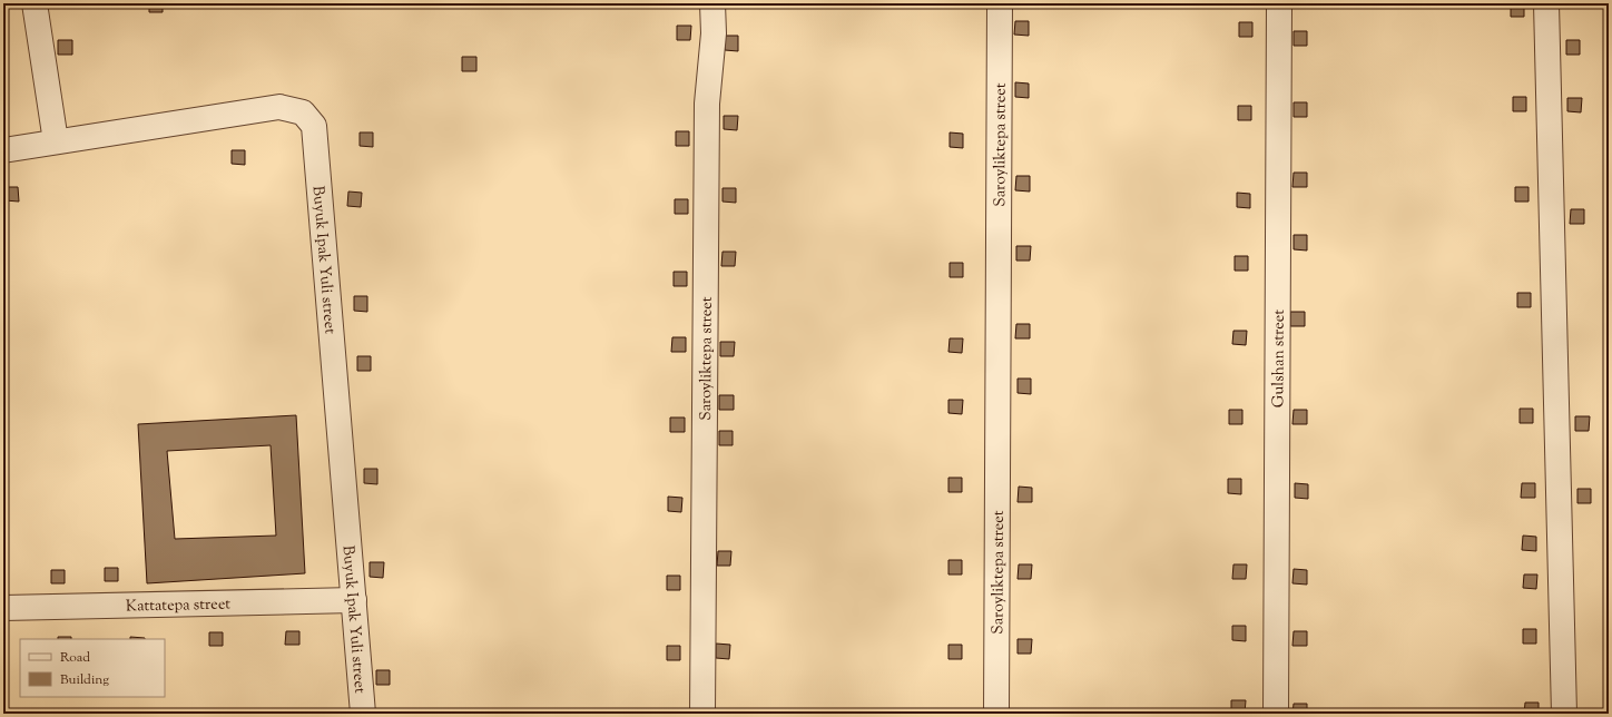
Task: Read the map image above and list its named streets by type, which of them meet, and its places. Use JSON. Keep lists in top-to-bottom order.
{
  "streets": {
    "street": [
      "Saroyliktepa street",
      "Buyuk Ipak Yuli street",
      "Gulshan street",
      "Kattatepa street"
    ]
  },
  "crossings": [
    ["Buyuk Ipak Yuli street", "Kattatepa street"]
  ],
  "legend": ["Road", "Building"]
}
